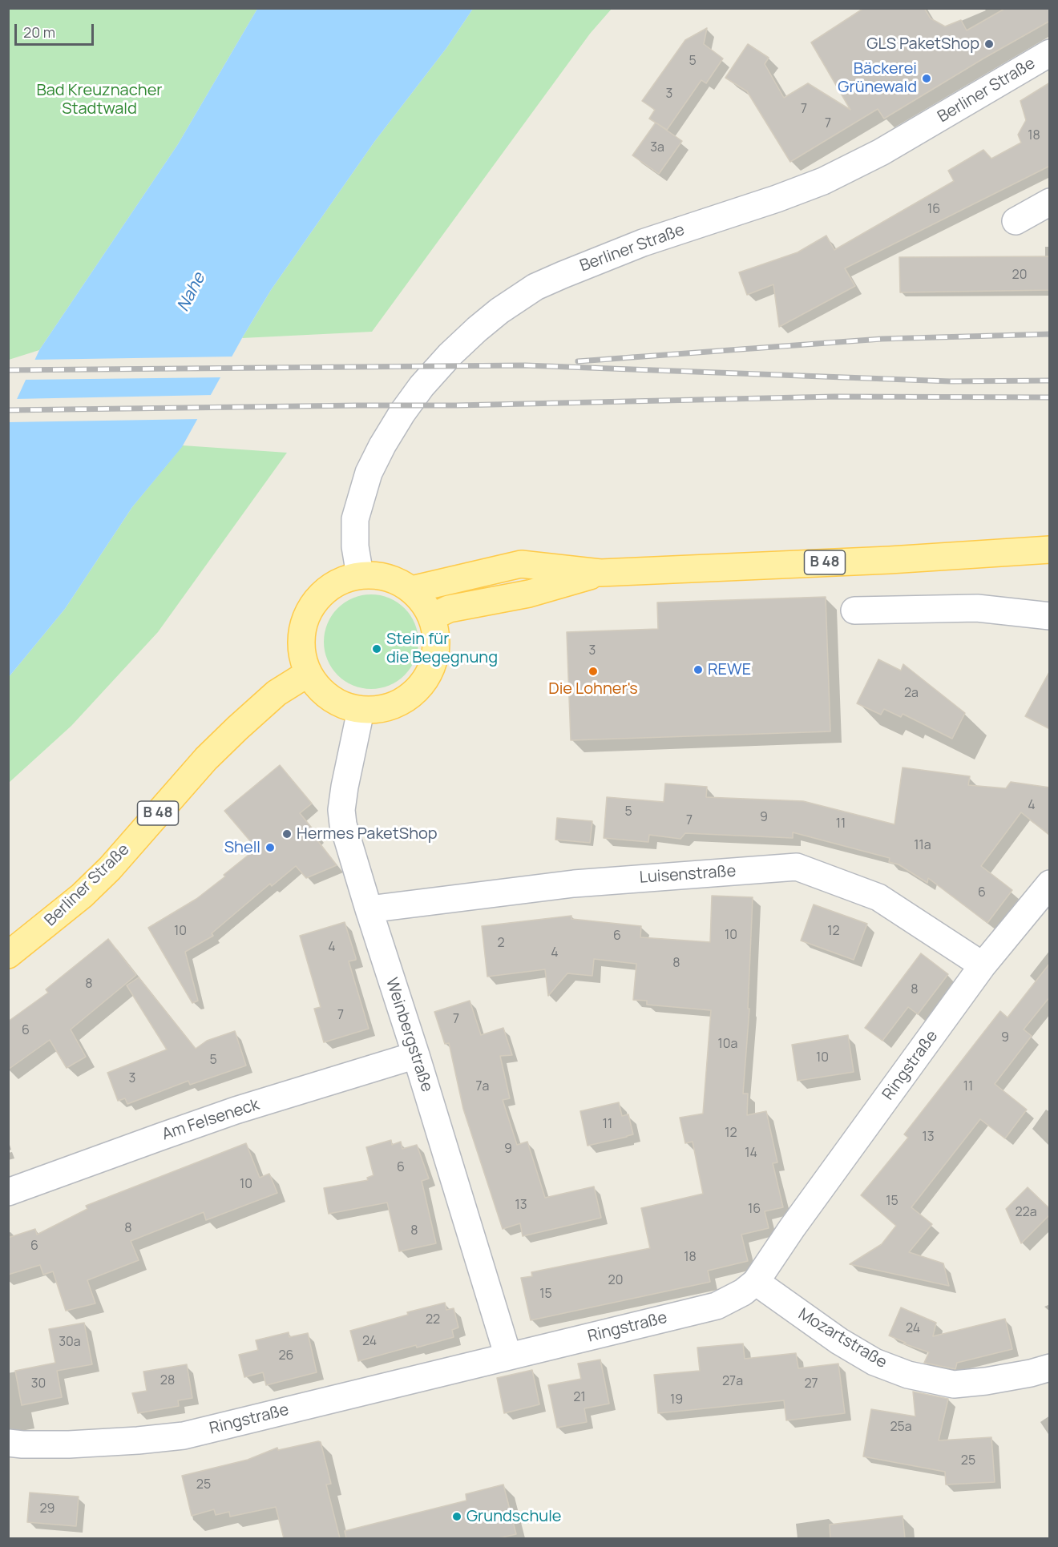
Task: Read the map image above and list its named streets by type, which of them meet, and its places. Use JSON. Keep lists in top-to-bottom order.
{
  "streets": {
    "main road": ["Berliner Straße", "B 48"],
    "street": [
      "Luisenstraße",
      "Weinbergstraße",
      "Ringstraße",
      "Am Felseneck",
      "Mozartstraße"
    ]
  },
  "crossings": [
    ["Berliner Straße", "B 48"],
    ["Berliner Straße", "Weinbergstraße"],
    ["B 48", "Weinbergstraße"],
    ["Luisenstraße", "Weinbergstraße"],
    ["Luisenstraße", "Ringstraße"],
    ["Weinbergstraße", "Ringstraße"],
    ["Weinbergstraße", "Am Felseneck"],
    ["Ringstraße", "Mozartstraße"]
  ],
  "water": ["Nahe"],
  "parks": ["Bad Kreuznacher Stadtwald"],
  "places": [
    "GLS PaketShop",
    "Bäckerei Grünewald",
    "Stein für die Begegnung",
    "REWE",
    "Die Lohner's",
    "Hermes PaketShop",
    "Shell",
    "Grundschule"
  ],
  "house_numbers": [
    "5",
    "3",
    "7",
    "7",
    "18",
    "3a",
    "16",
    "20",
    "3",
    "2a",
    "4",
    "5",
    "9",
    "7",
    "11",
    "11a",
    "6",
    "10",
    "12",
    "10",
    "6",
    "2",
    "4",
    "4",
    "8",
    "8",
    "8",
    "7",
    "7",
    "6",
    "9",
    "10a",
    "10",
    "5",
    "3",
    "7a",
    "11",
    "11",
    "12",
    "13",
    "9",
    "14",
    "6",
    "10",
    "15",
    "13",
    "16",
    "22a",
    "8",
    "8",
    "6",
    "18",
    "20",
    "15",
    "22",
    "24",
    "24",
    "30a",
    "26",
    "28",
    "27a",
    "30",
    "27",
    "21",
    "19",
    "25a",
    "25",
    "25",
    "29"
  ],
  "scale_bar": "20 m"
}
